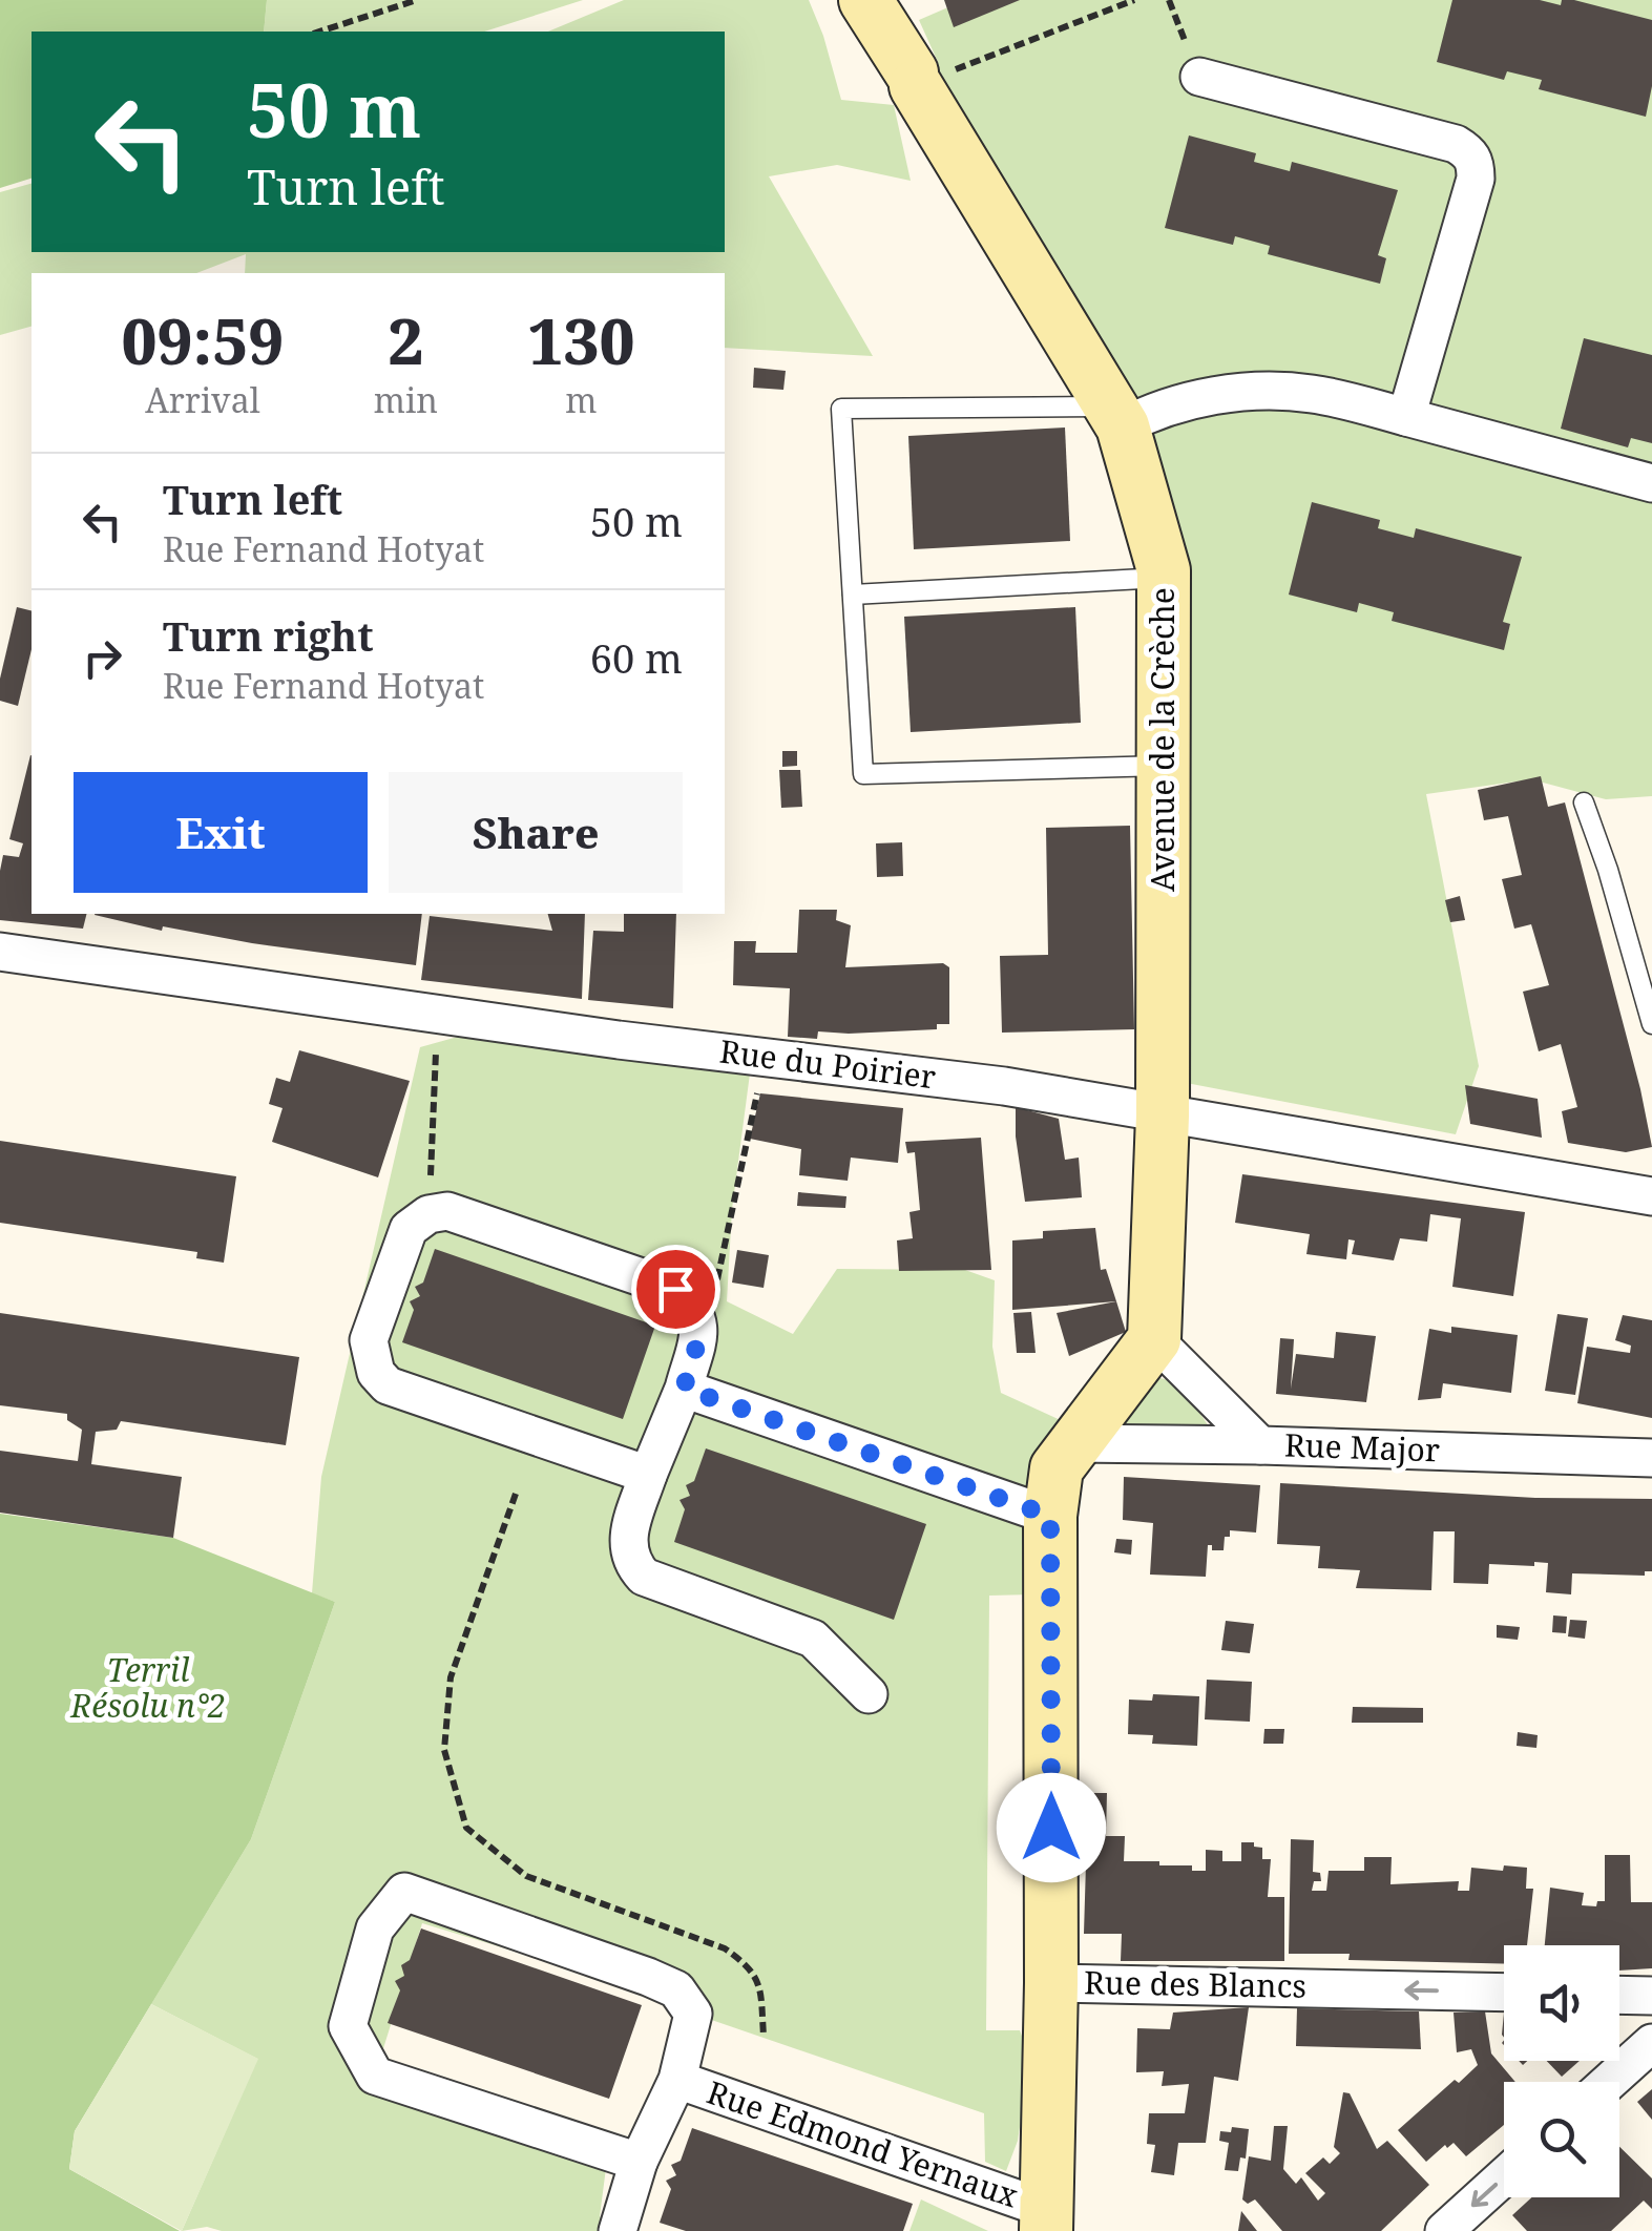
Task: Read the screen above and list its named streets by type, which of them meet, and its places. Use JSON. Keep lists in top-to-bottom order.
{
  "streets": {
    "street": [
      "Avenue de la Crèche",
      "Rue du Poirier",
      "Rue Major",
      "Rue des Blancs",
      "Rue Edmond Yernaux"
    ]
  },
  "crossings": [
    ["Avenue de la Crèche", "Rue du Poirier"],
    ["Rue des Blancs", "Rue Edmond Yernaux"]
  ],
  "one_way": ["Rue des Blancs"],
  "parks": ["Terril Résolu n°2"],
  "page": {
    "turn": ["50 m", "Turn left"],
    "eta": [
      "09:59",
      "Arrival",
      "2",
      "min",
      "130",
      "m"
    ],
    "list": [
      {
        "name": "Turn left",
        "note": "Rue Fernand Hotyat",
        "value": "50 m"
      },
      {
        "name": "Turn right",
        "note": "Rue Fernand Hotyat",
        "value": "60 m"
      }
    ],
    "buttons": ["Exit", "Share"]
  }
}
